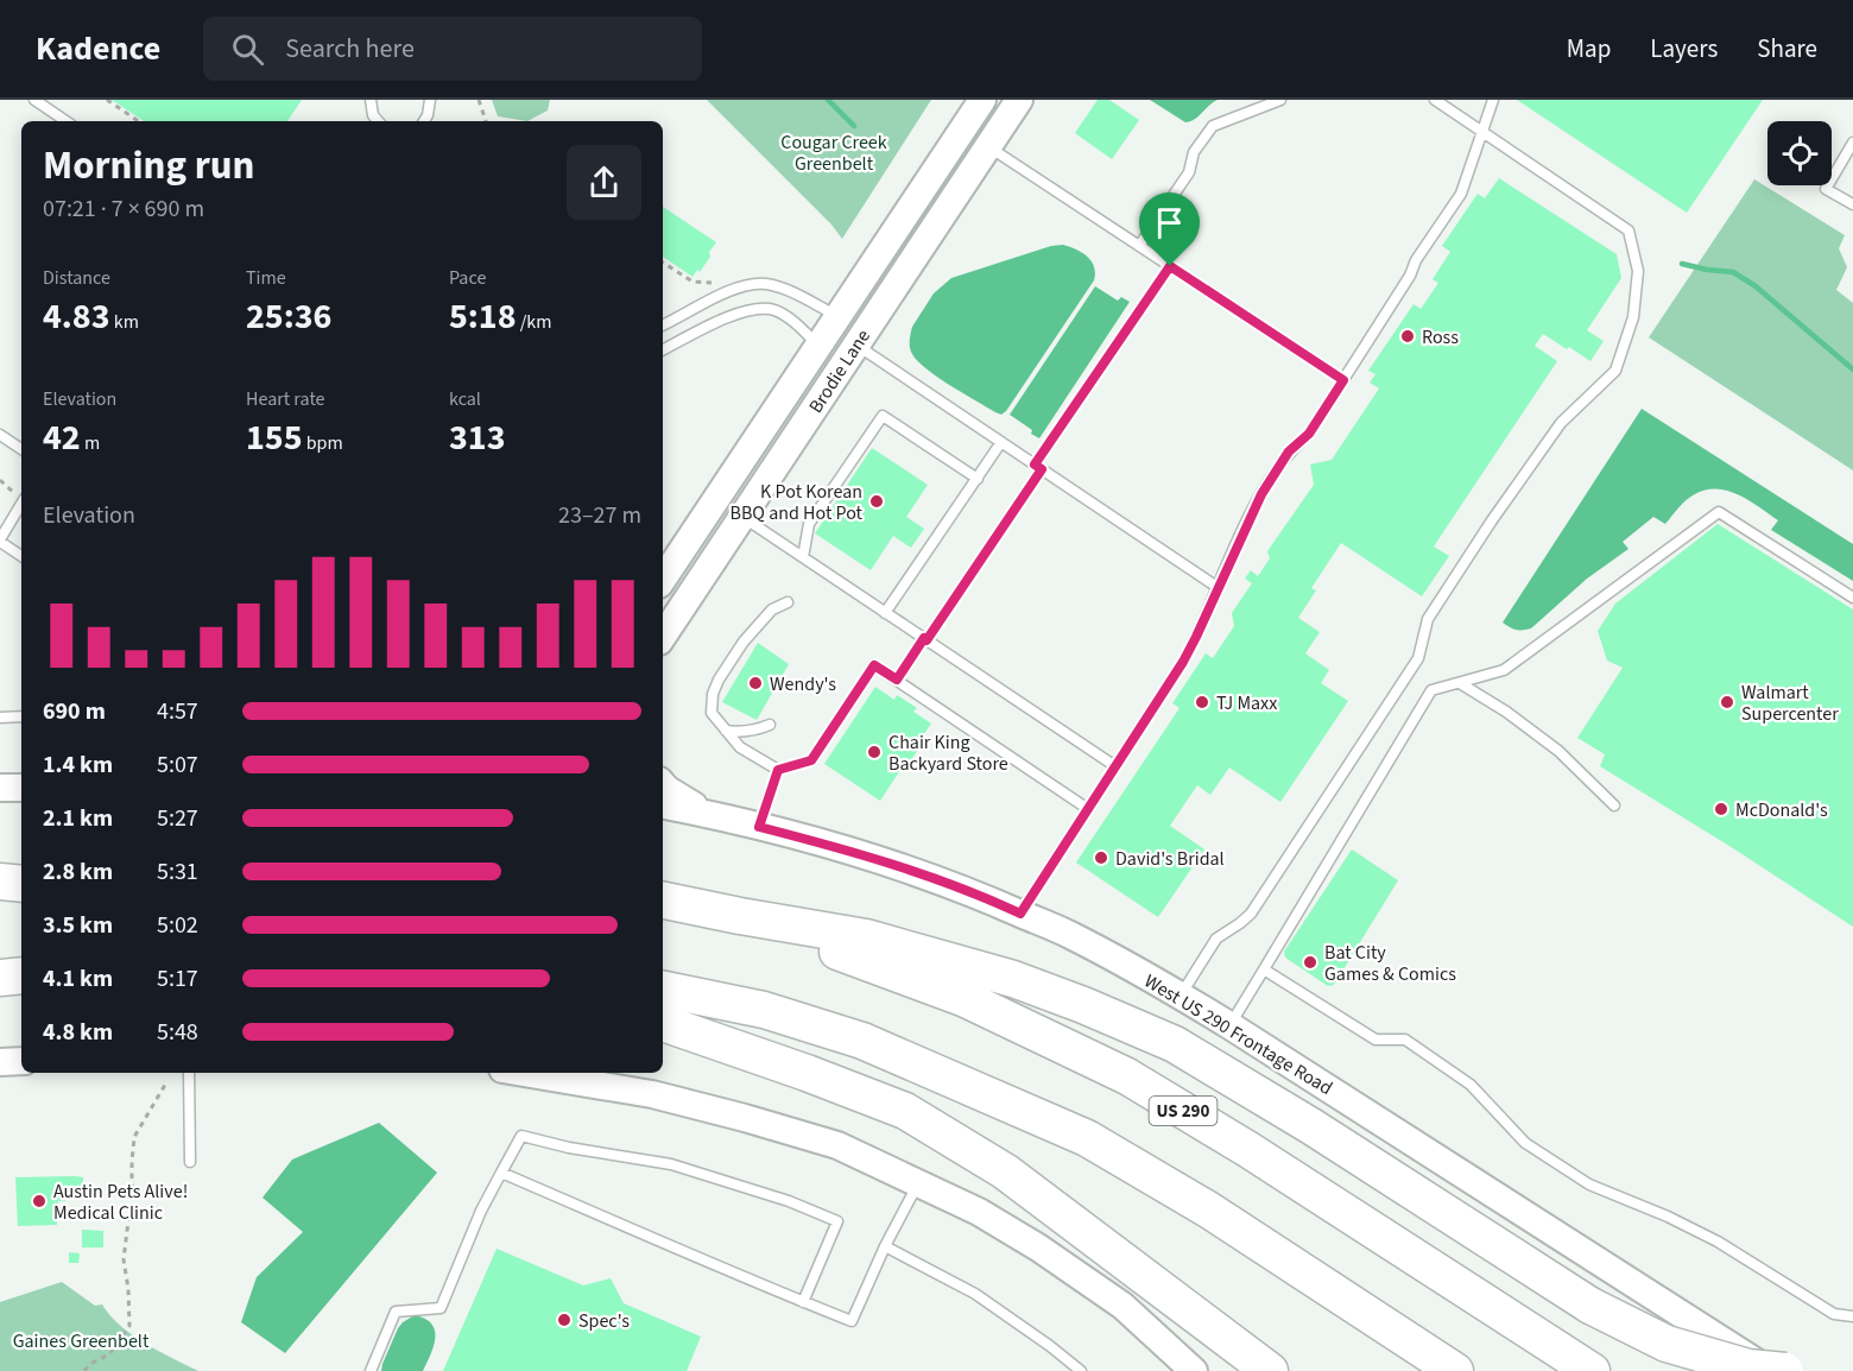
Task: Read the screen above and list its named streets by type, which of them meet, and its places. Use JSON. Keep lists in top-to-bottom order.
{
  "streets": {
    "highway": ["US 290"],
    "main road": ["Brodie Lane", "West US 290 Frontage Road"]
  },
  "parks": ["Cougar Creek Greenbelt", "Gaines Greenbelt"],
  "places": [
    "Ross",
    "K Pot Korean BBQ and Hot Pot",
    "Wendy's",
    "TJ Maxx",
    "Walmart Supercenter",
    "Chair King Backyard Store",
    "McDonald's",
    "David's Bridal",
    "Bat City Games & Comics",
    "Austin Pets Alive! Medical Clinic",
    "Spec's"
  ],
  "page": {
    "header": "Kadence",
    "search": "Search here",
    "nav": ["Map", "Layers", "Share"],
    "heading": ["Morning run", "07:21 · 7 × 690 m"],
    "stats": [
      ["Distance", "4.83 km"],
      ["Time", "25:36"],
      ["Pace", "5:18 /km"],
      ["Elevation", "42 m"],
      ["Heart rate", "155 bpm"],
      ["kcal", "313"]
    ],
    "chart": ["Elevation", "23–27 m"],
    "list": [
      {
        "name": "690 m",
        "note": "4:57"
      },
      {
        "name": "1.4 km",
        "note": "5:07"
      },
      {
        "name": "2.1 km",
        "note": "5:27"
      },
      {
        "name": "2.8 km",
        "note": "5:31"
      },
      {
        "name": "3.5 km",
        "note": "5:02"
      },
      {
        "name": "4.1 km",
        "note": "5:17"
      },
      {
        "name": "4.8 km",
        "note": "5:48"
      }
    ]
  }
}
